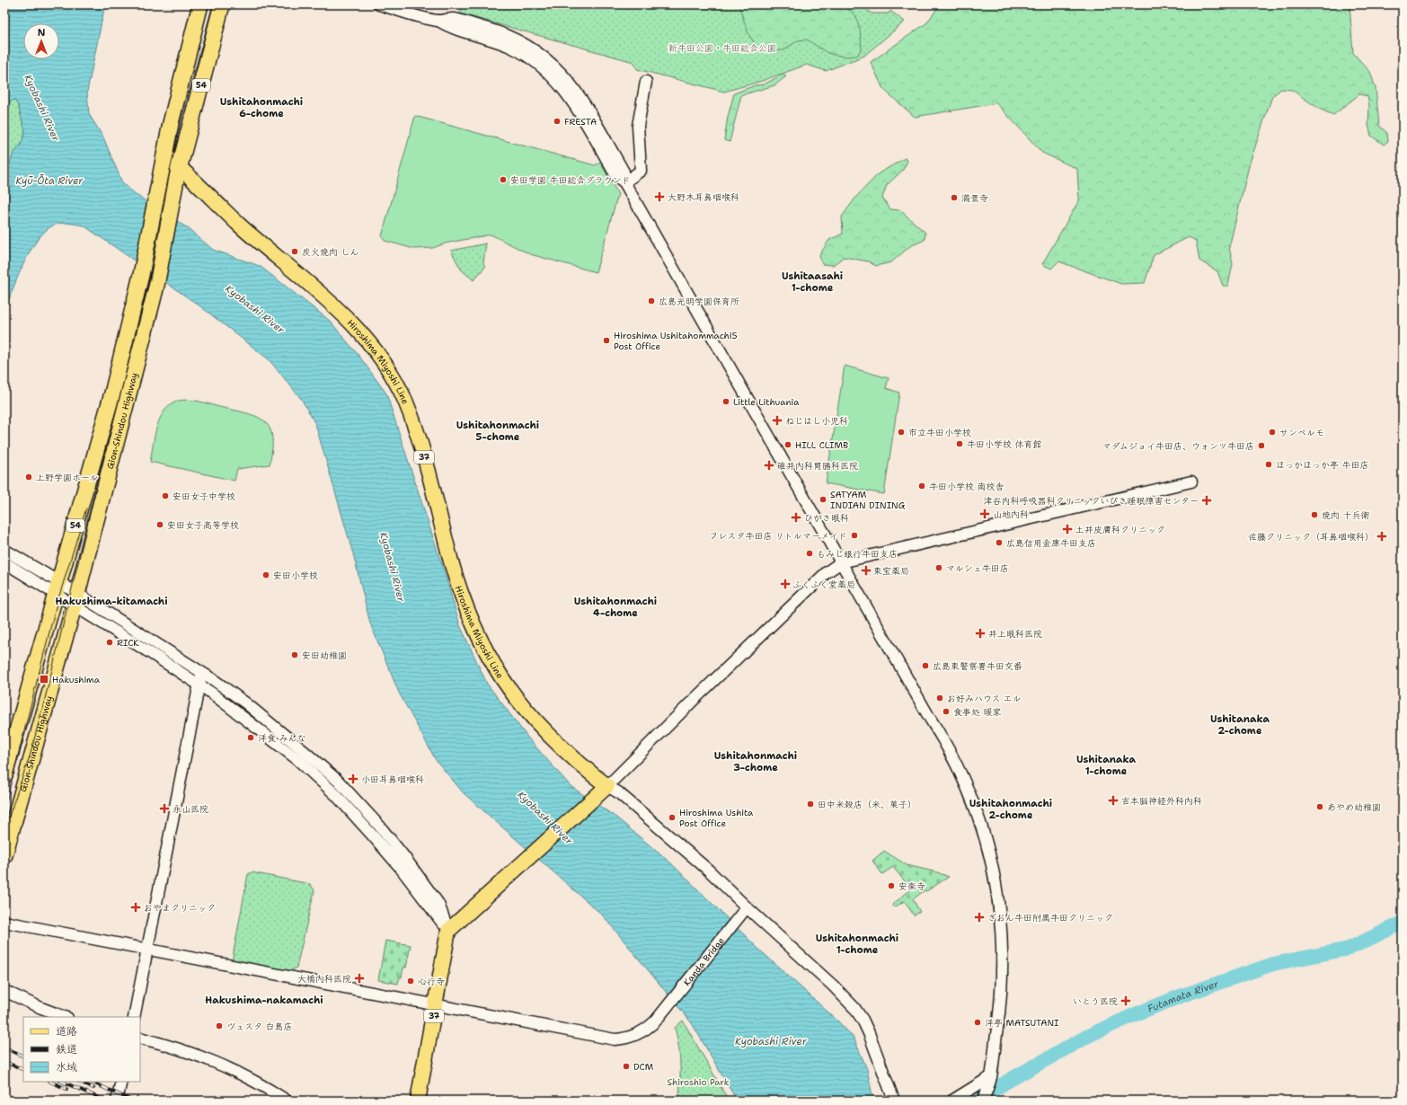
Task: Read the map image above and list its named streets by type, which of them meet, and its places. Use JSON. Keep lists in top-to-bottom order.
{
  "streets": {
    "highway": ["54", "Gion-Shindou Highway"],
    "main road": ["Hiroshima Miyoshi Line", "37"],
    "street": ["Kanda Bridge"]
  },
  "crossings": [
    ["54", "Hiroshima Miyoshi Line"],
    ["54", "Gion-Shindou Highway"],
    ["Hiroshima Miyoshi Line", "Gion-Shindou Highway"],
    ["37", "Kanda Bridge"]
  ],
  "districts": [
    "Ushitahonmachi 6-chome",
    "Ushitaasahi 1-chome",
    "Ushitahonmachi 5-chome",
    "Hakushima-kitamachi",
    "Ushitahonmachi 4-chome",
    "Ushitanaka 2-chome",
    "Ushitahonmachi 3-chome",
    "Ushitanaka 1-chome",
    "Ushitahonmachi 2-chome",
    "Ushitahonmachi 1-chome",
    "Hakushima-nakamachi"
  ],
  "water": ["Kyobashi River", "Kyū-Ōta River", "Futamata River"],
  "parks": ["新牛田公園・牛田総合公園", "Shiroshio Park"],
  "places": {
    "other": [
      "FRESTA",
      "安田学園 牛田総合グラウンド",
      "満景寺",
      "炭火焼肉 しん",
      "広島光明学園保育所",
      "Hiroshima Ushitahommachi5 Post Office",
      "Little Lithuania",
      "市立牛田小学校",
      "サンベルモ",
      "牛田小学校 体育館",
      "HILL CLIMB",
      "マダムジョイ牛田店、ウォンツ牛田店",
      "ほっかほっか亭 牛田店",
      "上野学園ホール",
      "牛田小学校 南校舎",
      "安田女子中学校",
      "SATYAM INDIAN DINING",
      "焼肉 十兵衛",
      "安田女子高等学校",
      "フレスタ牛田店 リトルマーメイド",
      "広島信用金庫牛田支店",
      "もみじ銀行牛田支店",
      "マルシェ牛田店",
      "安田小学校",
      "RICK",
      "安田幼稚園",
      "広島東警察署牛田交番",
      "お好みハウス エル",
      "食事処 暖家",
      "洋食 みんな",
      "田中米穀店（米、菓子）",
      "あやめ幼稚園",
      "Hiroshima Ushita Post Office",
      "安楽寺",
      "心行寺",
      "洋亭 MATSUTANI",
      "ヴェスタ 白島店",
      "DCM"
    ],
    "health": [
      "大野木耳鼻咽喉科",
      "ねじはし小児科",
      "碓井内科胃腸科医院",
      "津谷内科呼吸器科クリニックいびき睡眠障害センター",
      "山地内科",
      "ひがき眼科",
      "土井皮膚科クリニック",
      "佐藤クリニック（耳鼻咽喉科）",
      "東宝薬局",
      "ふくふく堂薬局",
      "井上眼科医院",
      "小田耳鼻咽喉科",
      "吉本脳神経外科内科",
      "永山医院",
      "おやまクリニック",
      "ぎおん牛田附属牛田クリニック",
      "大橋内科医院",
      "いとう医院"
    ],
    "transit": ["Hakushima"]
  },
  "legend": ["道路", "鉄道", "水域"],
  "north": "top"
}
